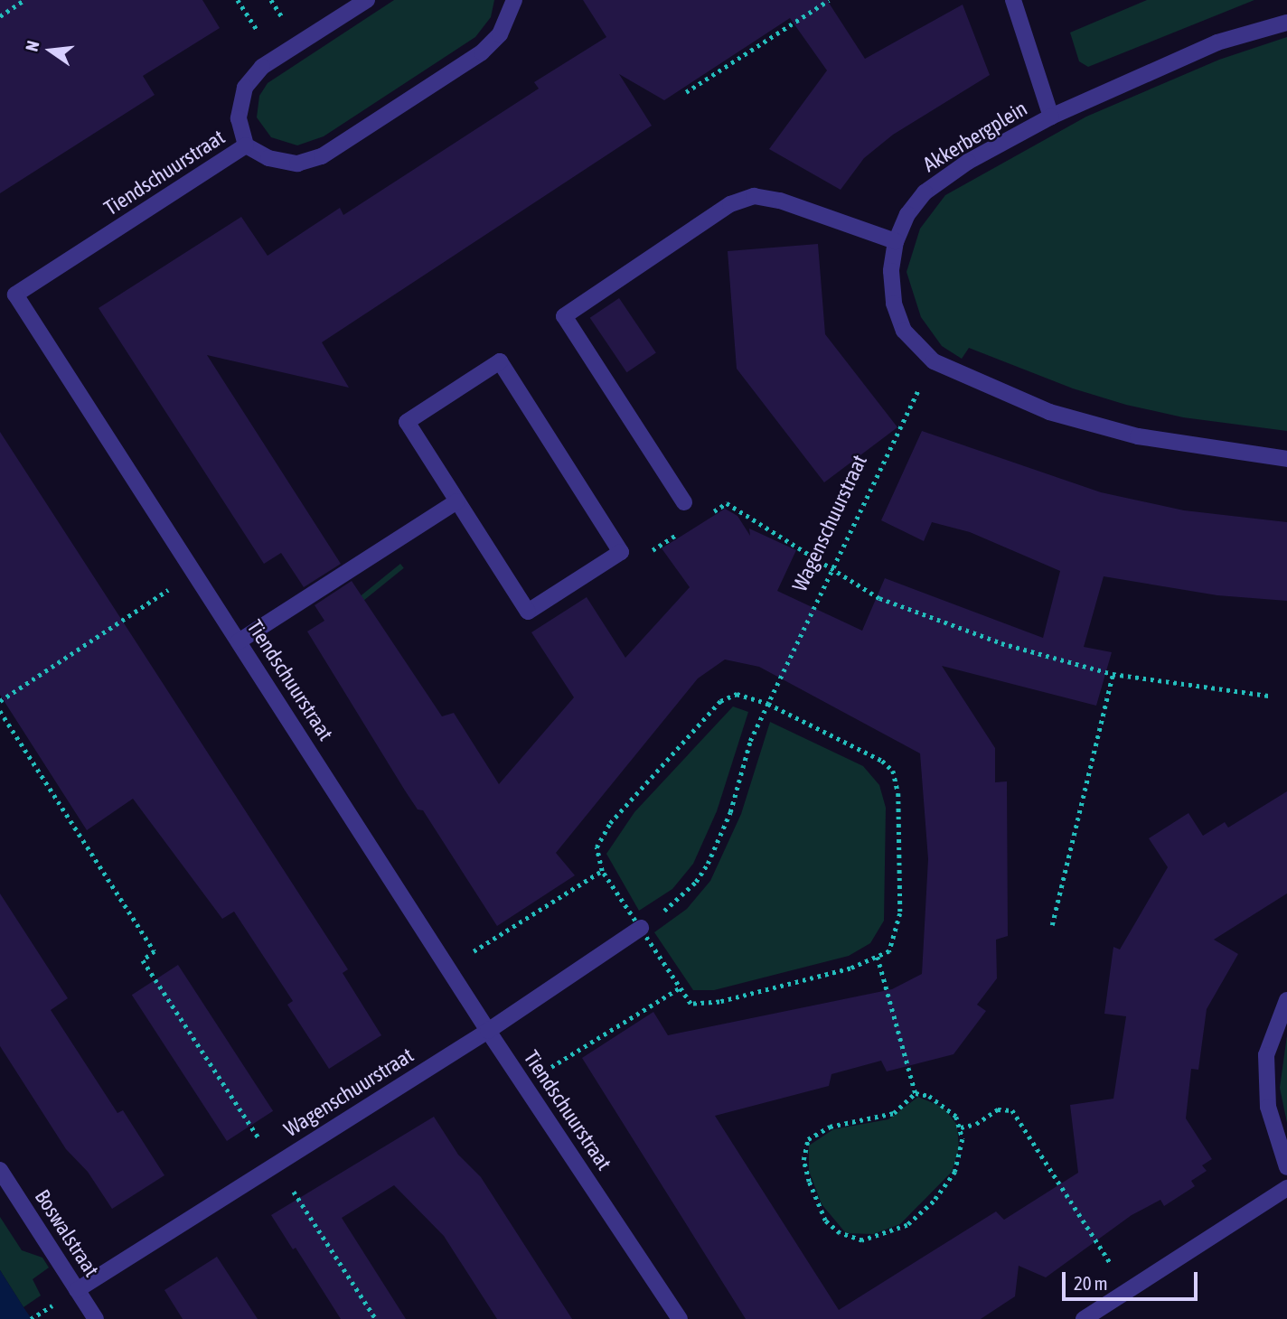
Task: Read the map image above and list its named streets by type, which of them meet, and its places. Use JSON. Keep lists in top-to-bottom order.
{
  "streets": {
    "street": [
      "Akkerbergplein",
      "Tiendschuurstraat",
      "Wagenschuurstraat",
      "Boswalstraat"
    ]
  },
  "crossings": [
    ["Akkerbergplein", "Wagenschuurstraat"],
    ["Tiendschuurstraat", "Wagenschuurstraat"],
    ["Wagenschuurstraat", "Boswalstraat"]
  ],
  "scale_bar": "20 m",
  "north": "left"
}
